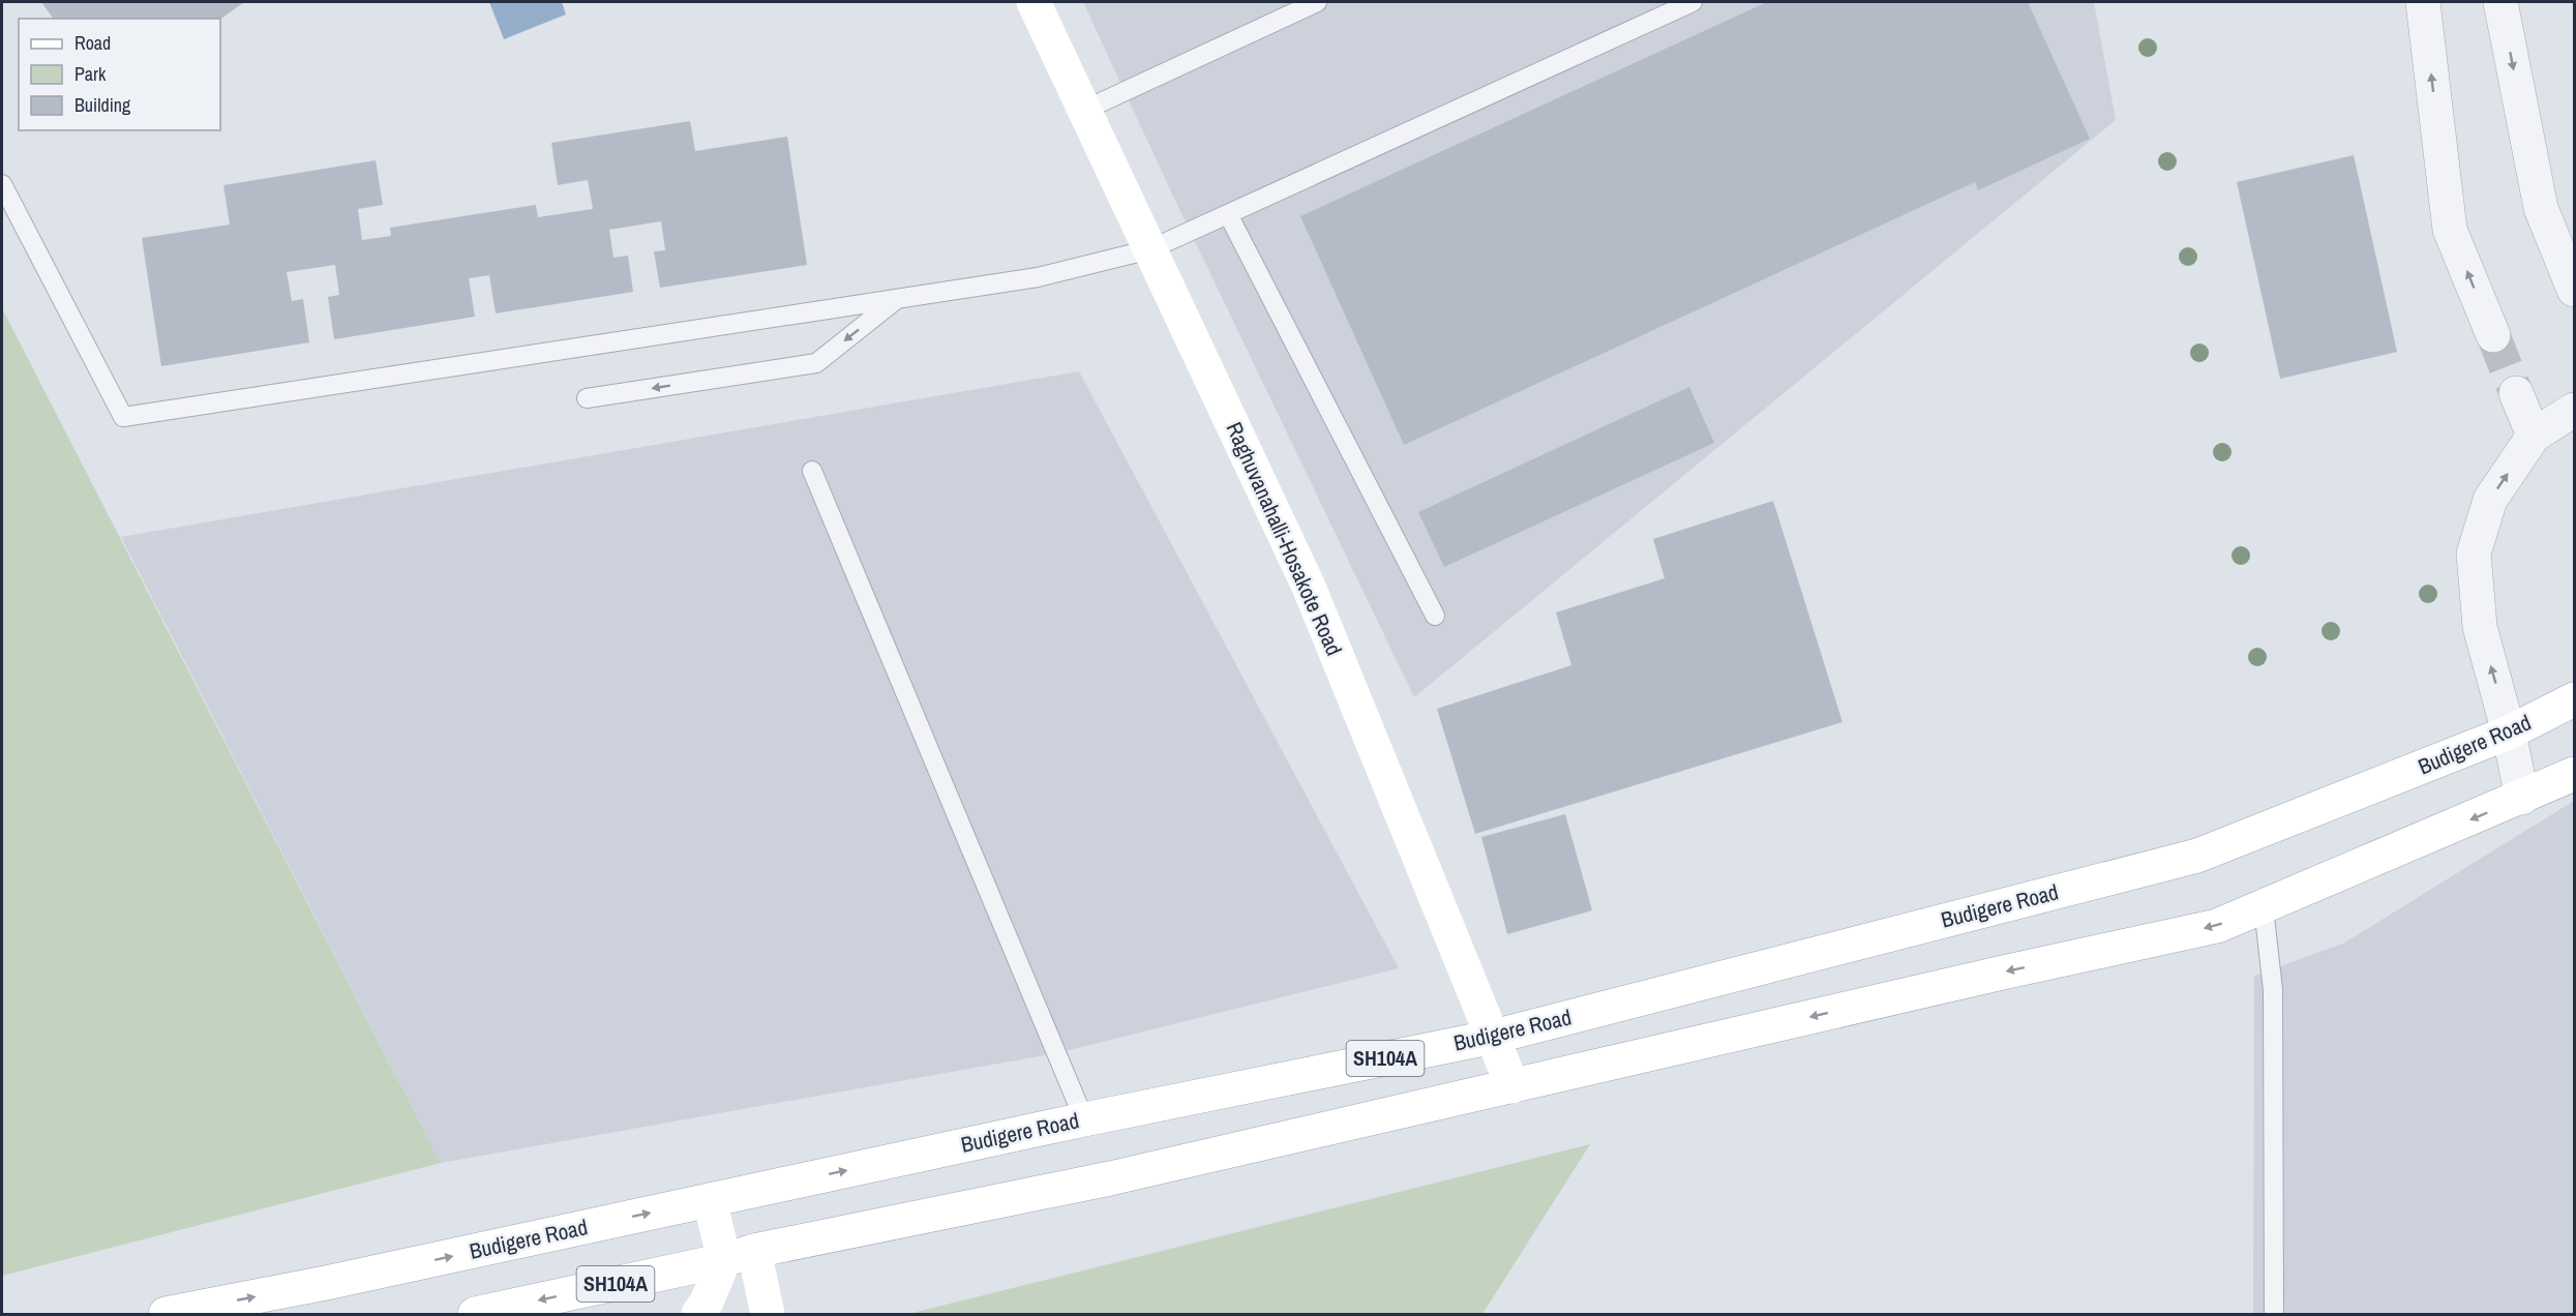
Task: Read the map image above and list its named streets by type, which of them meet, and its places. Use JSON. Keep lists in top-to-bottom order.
{
  "streets": {
    "main road": ["Raghuvanahalli-Hosakote Road", "Budigere Road", "SH104A"]
  },
  "crossings": [
    ["Raghuvanahalli-Hosakote Road", "Budigere Road"],
    ["Raghuvanahalli-Hosakote Road", "SH104A"]
  ],
  "legend": ["Road", "Park", "Building"]
}
